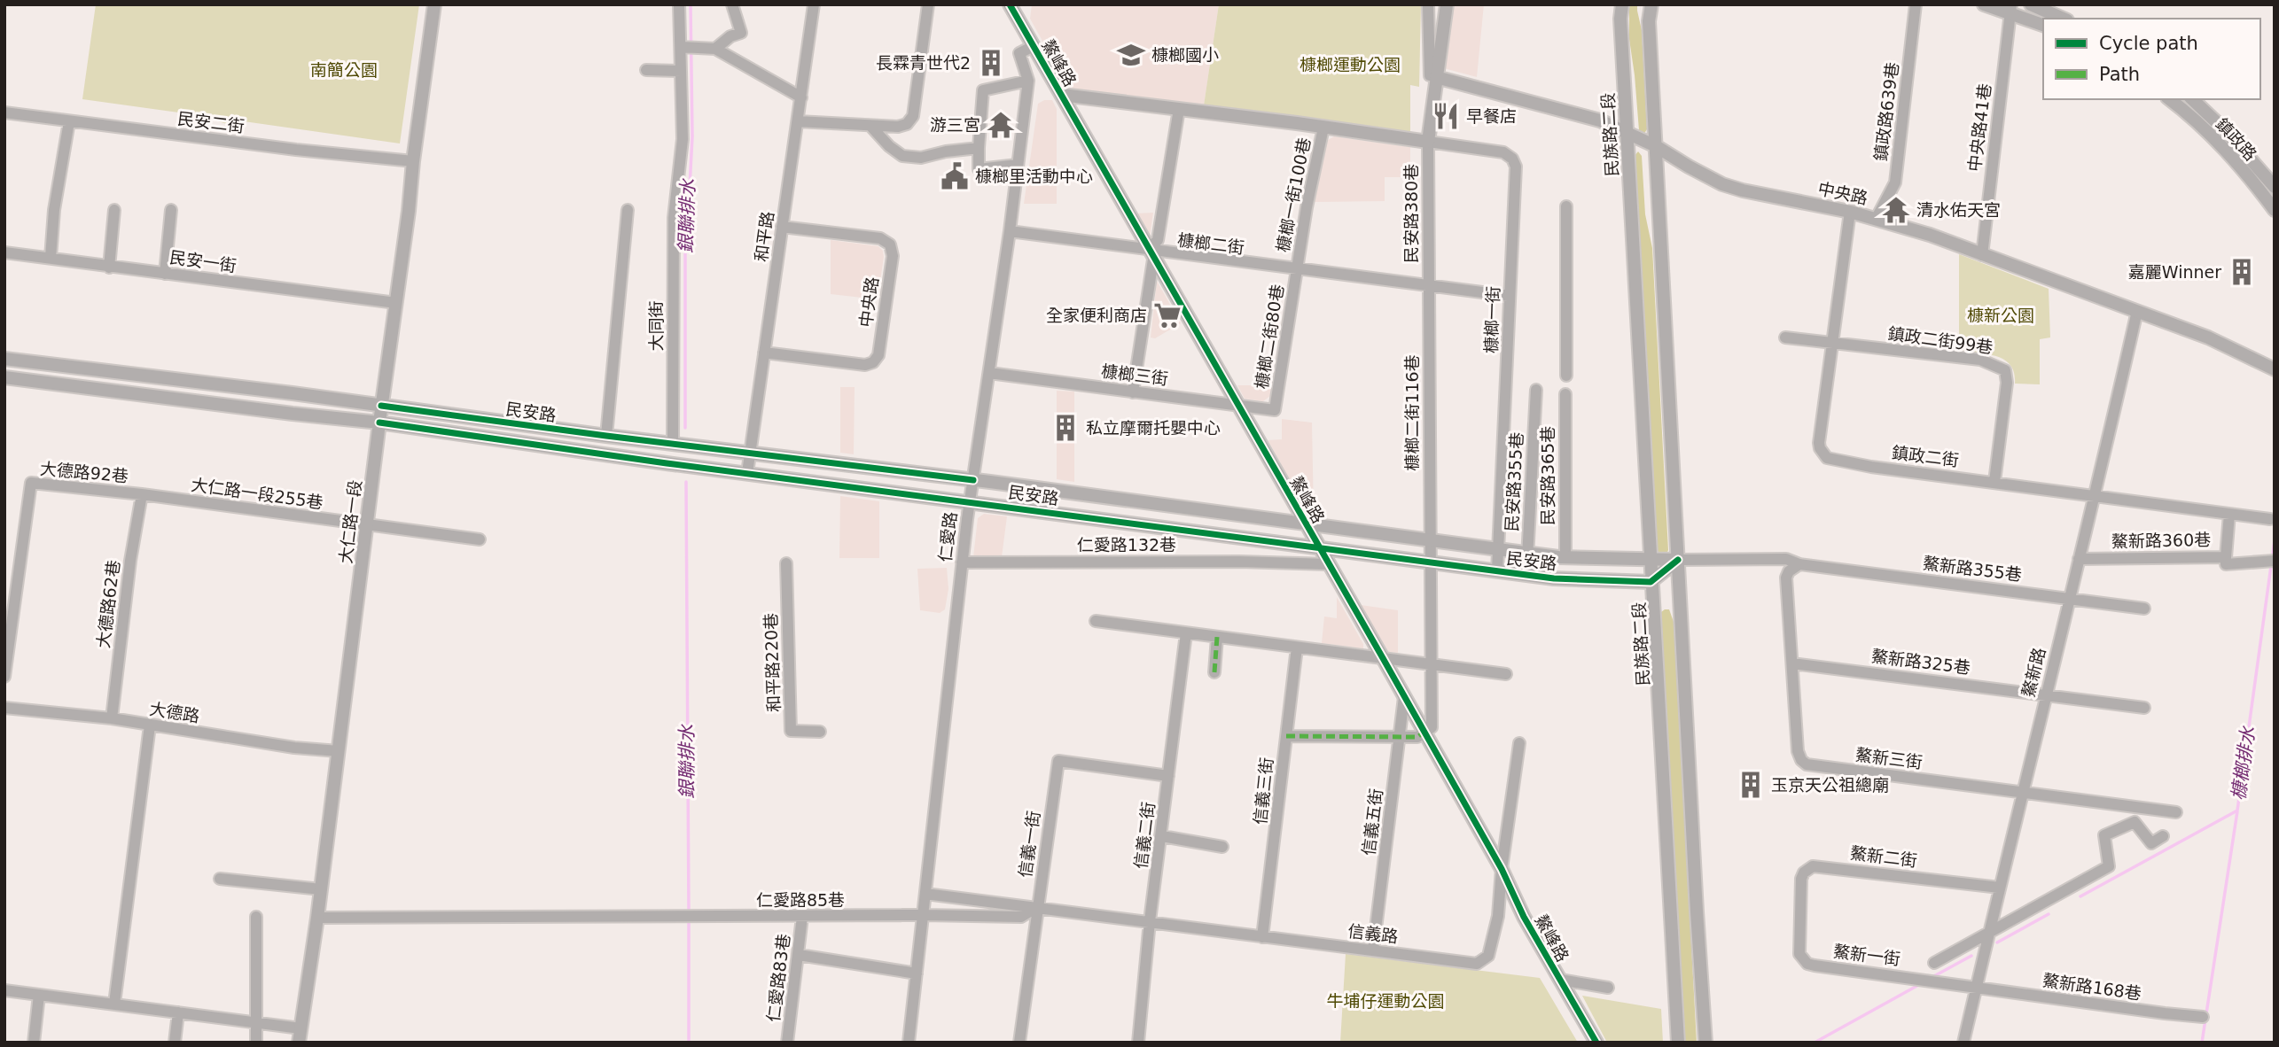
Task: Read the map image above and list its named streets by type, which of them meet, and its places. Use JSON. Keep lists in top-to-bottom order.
{
  "streets": {
    "street": [
      "鰲峰路",
      "鎮政路639巷",
      "民安二街",
      "中央路41巷",
      "民族路二段",
      "鎮政路",
      "中央路",
      "槺榔一街100巷",
      "民安路380巷",
      "和平路",
      "槺榔二街",
      "民安一街",
      "槺榔一街",
      "大同街",
      "槺榔二街80巷",
      "鎮政二街99巷",
      "槺榔三街",
      "民安路",
      "槺榔二街116巷",
      "鎮政二街",
      "大德路92巷",
      "民安路365巷",
      "民安路355巷",
      "大仁路一段255巷",
      "大仁路一段",
      "仁愛路",
      "鰲新路360巷",
      "仁愛路132巷",
      "鰲新路355巷",
      "大德路62巷",
      "鰲新路325巷",
      "和平路220巷",
      "鰲新路",
      "大德路",
      "鰲新三街",
      "信義三街",
      "信義五街",
      "信義二街",
      "信義一街",
      "鰲新二街",
      "仁愛路85巷",
      "信義路",
      "鰲新一街",
      "仁愛路83巷",
      "鰲新路168巷"
    ]
  },
  "crossings": [
    ["鰲峰路", "槺榔二街"],
    ["鰲峰路", "槺榔一街"],
    ["鰲峰路", "槺榔三街"],
    ["鰲峰路", "民安路"],
    ["鰲峰路", "槺榔二街116巷"],
    ["鰲峰路", "仁愛路"],
    ["鰲峰路", "仁愛路132巷"],
    ["鰲峰路", "信義五街"],
    ["鰲峰路", "信義路"],
    ["鎮政路639巷", "中央路"],
    ["民安二街", "大仁路一段"],
    ["中央路41巷", "中央路"],
    ["民族路二段", "中央路"],
    ["民族路二段", "民安路"],
    ["中央路", "和平路"],
    ["中央路", "鎮政二街"],
    ["中央路", "鰲新路"],
    ["槺榔一街100巷", "槺榔二街"],
    ["槺榔一街100巷", "槺榔一街"],
    ["槺榔一街100巷", "槺榔二街80巷"],
    ["民安路380巷", "槺榔二街"],
    ["民安路380巷", "槺榔一街"],
    ["民安路380巷", "槺榔二街116巷"],
    ["和平路", "民安路"],
    ["槺榔二街", "槺榔一街"],
    ["槺榔二街", "槺榔二街80巷"],
    ["槺榔二街", "槺榔二街116巷"],
    ["槺榔二街", "仁愛路"],
    ["民安一街", "大仁路一段"],
    ["槺榔一街", "民安路"],
    ["大同街", "民安路"],
    ["槺榔二街80巷", "槺榔三街"],
    ["鎮政二街99巷", "鎮政二街"],
    ["槺榔三街", "仁愛路"],
    ["民安路", "槺榔二街116巷"],
    ["民安路", "民安路365巷"],
    ["民安路", "民安路355巷"],
    ["民安路", "大仁路一段"],
    ["民安路", "仁愛路"],
    ["民安路", "鰲新路355巷"],
    ["鎮政二街", "鰲新路"],
    ["大德路92巷", "大仁路一段255巷"],
    ["大德路92巷", "大德路62巷"],
    ["大仁路一段255巷", "大仁路一段"],
    ["大仁路一段255巷", "大德路62巷"],
    ["大仁路一段", "大德路"],
    ["大仁路一段", "仁愛路85巷"],
    ["仁愛路", "仁愛路132巷"],
    ["仁愛路", "仁愛路85巷"],
    ["仁愛路", "信義路"],
    ["鰲新路360巷", "鰲新路"],
    ["鰲新路355巷", "鰲新路"],
    ["鰲新路355巷", "鰲新三街"],
    ["大德路62巷", "大德路"],
    ["鰲新路325巷", "鰲新路"],
    ["鰲新路325巷", "鰲新三街"],
    ["鰲新路", "鰲新三街"],
    ["鰲新路", "鰲新二街"],
    ["鰲新路", "鰲新一街"],
    ["鰲新路", "鰲新路168巷"],
    ["信義三街", "信義路"],
    ["信義五街", "信義路"],
    ["信義二街", "信義一街"],
    ["信義二街", "信義路"],
    ["信義一街", "信義路"],
    ["鰲新二街", "鰲新一街"],
    ["仁愛路85巷", "信義路"],
    ["仁愛路85巷", "仁愛路83巷"],
    ["鰲新一街", "鰲新路168巷"]
  ],
  "water": ["銀聯排水", "槺榔排水"],
  "parks": [
    "槺榔運動公園",
    "南簡公園",
    "槺新公園",
    "牛埔仔運動公園"
  ],
  "places": {
    "school or university": ["槺榔國小"],
    "building": [
      "長霖青世代2",
      "嘉麗Winner",
      "私立摩爾托嬰中心",
      "玉京天公祖總廟"
    ],
    "restaurant": ["早餐店"],
    "temple": ["游三宮", "清水佑天宮"],
    "public building": ["槺榔里活動中心"],
    "supermarket": ["全家便利商店"]
  },
  "legend": ["Cycle path", "Path"]
}
